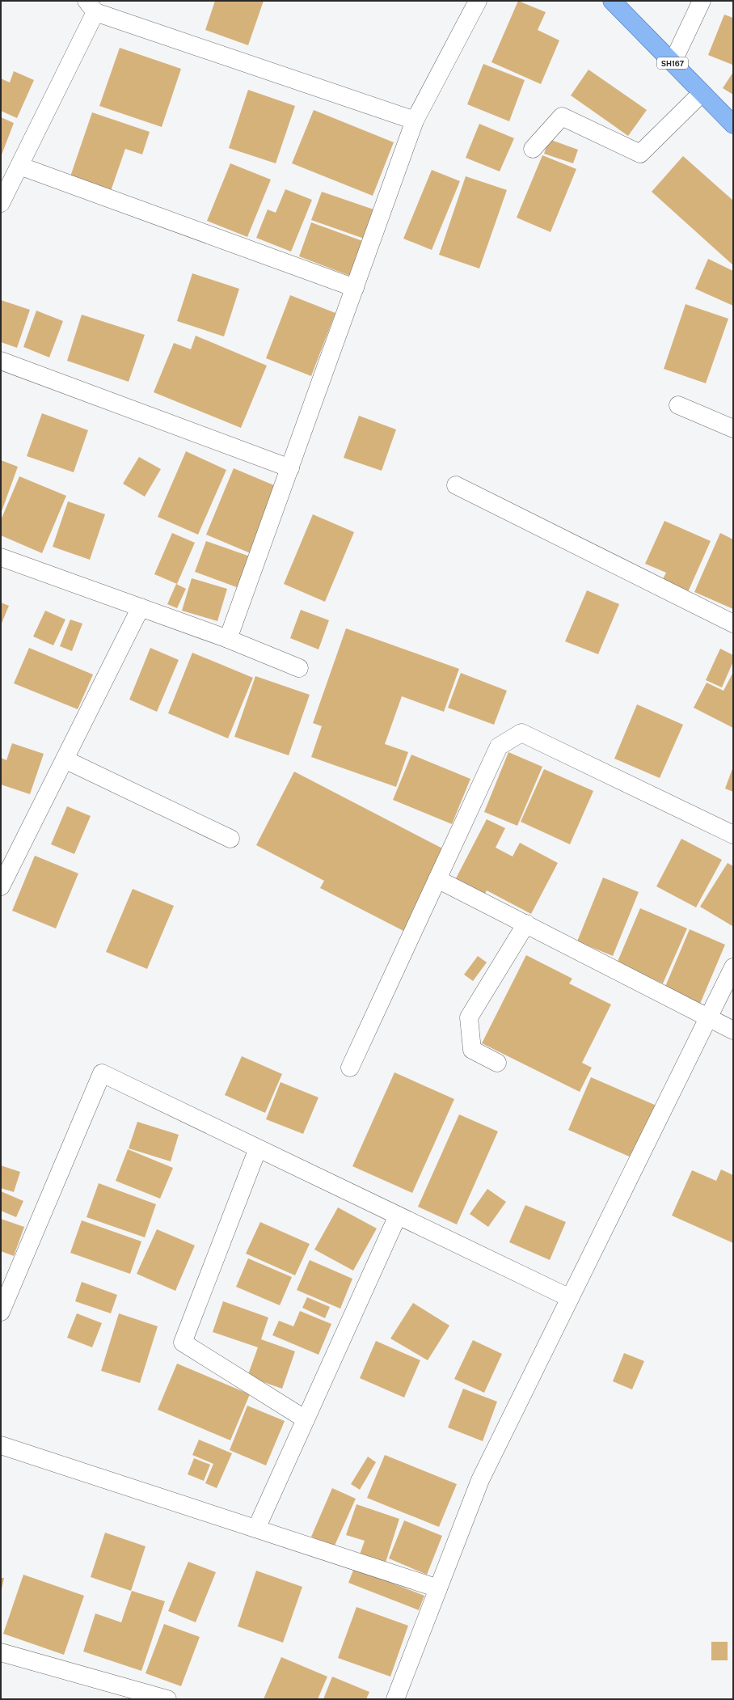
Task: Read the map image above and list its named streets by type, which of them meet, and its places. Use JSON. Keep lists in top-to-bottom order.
{
  "streets": {
    "main road": ["SH167"]
  }
}
